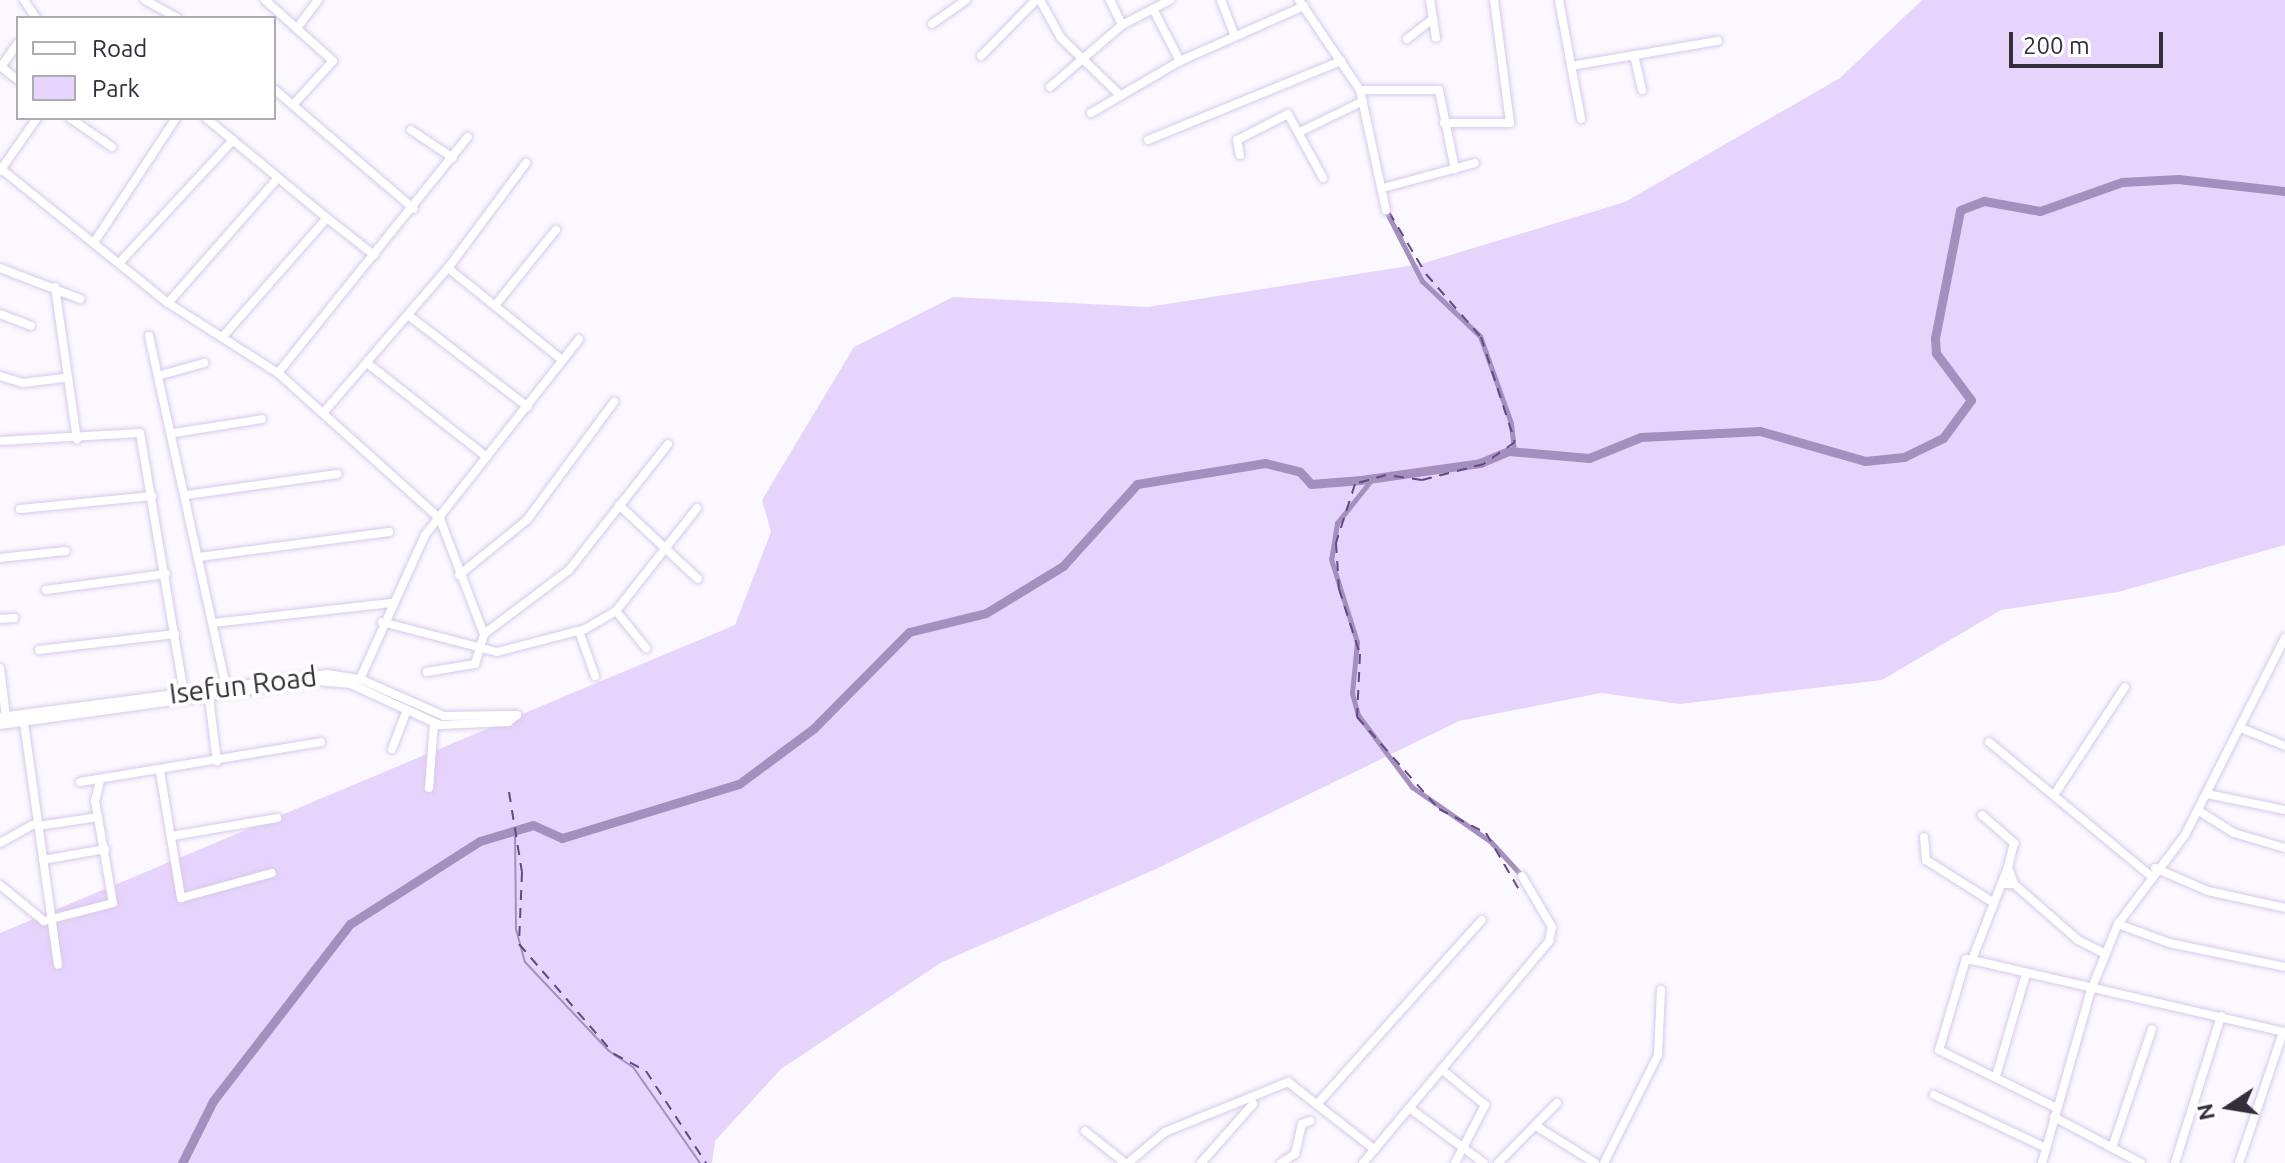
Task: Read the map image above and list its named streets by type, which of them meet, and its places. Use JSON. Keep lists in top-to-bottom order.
{
  "streets": {
    "street": ["Isefun Road"]
  },
  "legend": ["Road", "Park"],
  "scale_bar": "200 m",
  "north": "left"
}
